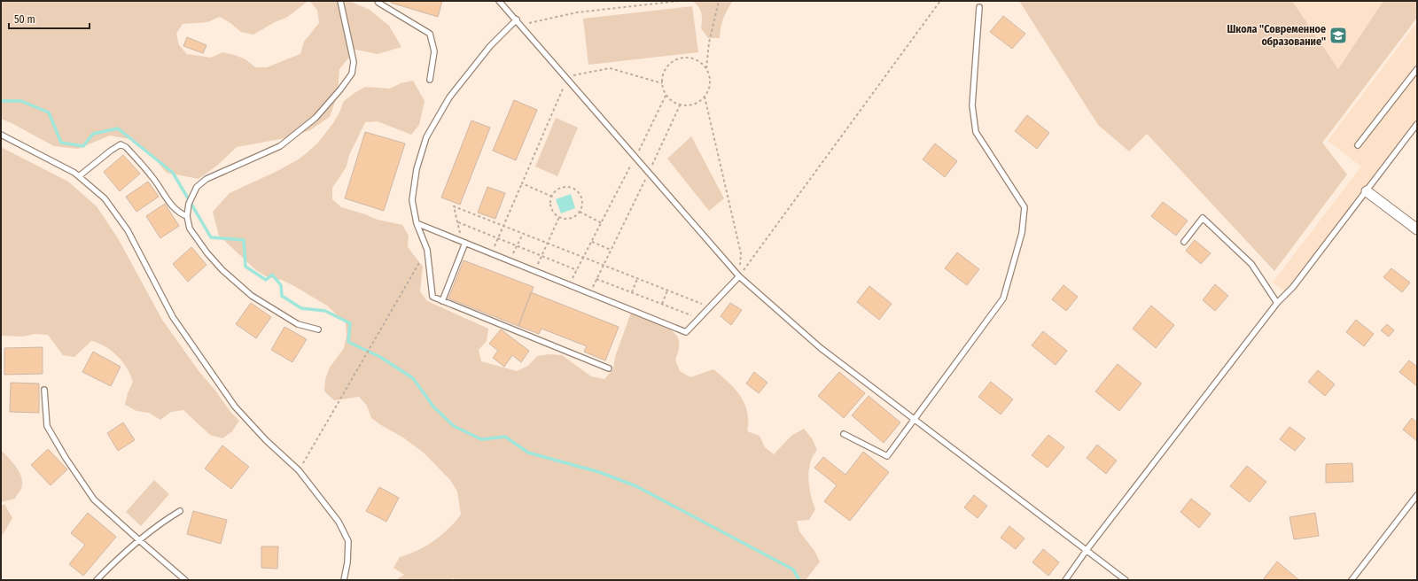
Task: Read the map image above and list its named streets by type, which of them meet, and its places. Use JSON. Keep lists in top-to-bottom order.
{
  "places": {
    "school or university": ["Школа \"Современное образование\""]
  },
  "scale_bar": "50 m"
}
